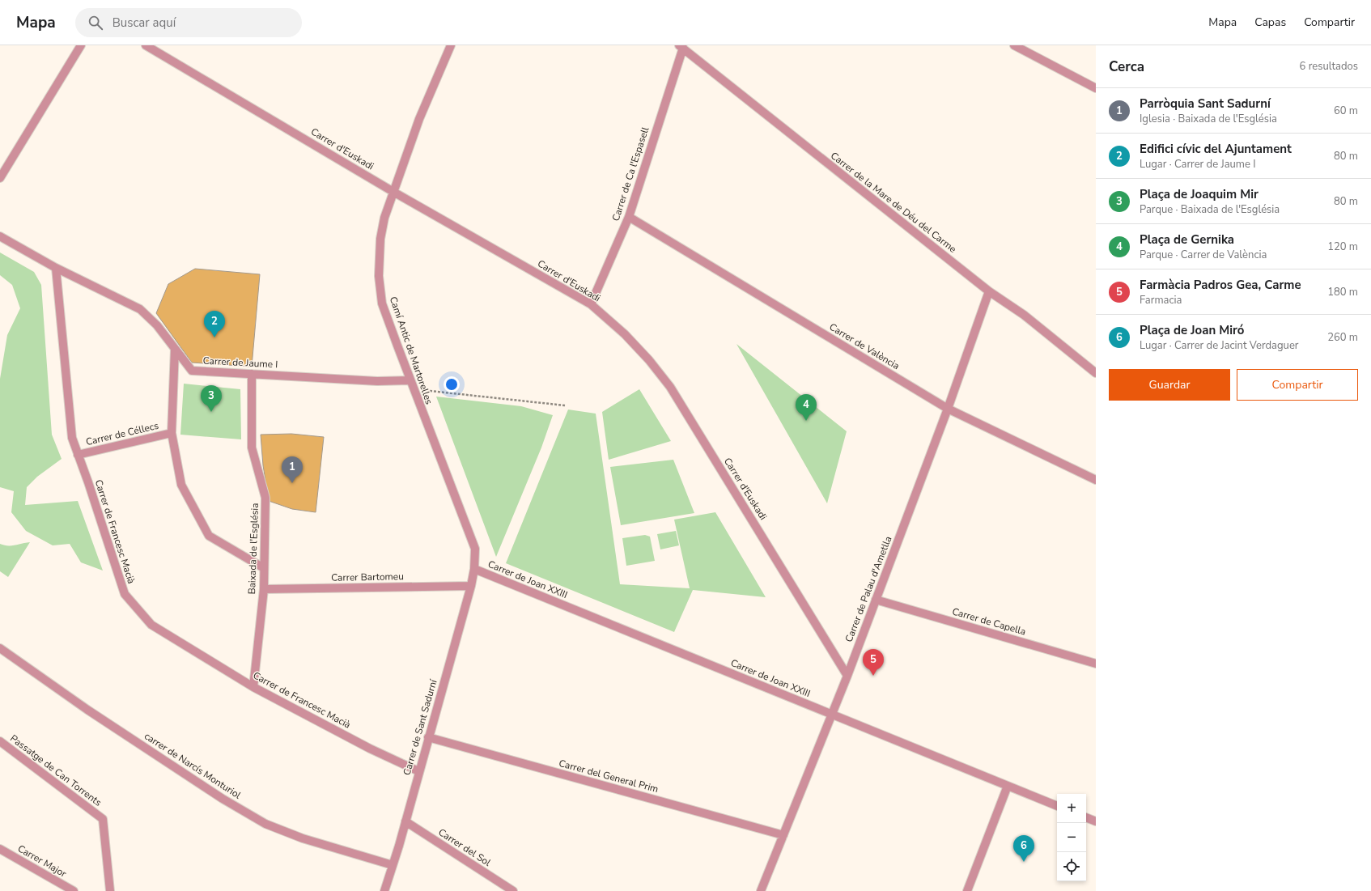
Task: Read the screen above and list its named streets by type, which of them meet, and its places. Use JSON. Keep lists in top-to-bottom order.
{
  "streets": {
    "street": [
      "Carrer d'Euskadi",
      "Carrer de Ca l'Espasell",
      "Carrer de la Mare de Déu del Carme",
      "Carrer de València",
      "Camí Antic de Martorelles",
      "Carrer de Jaume I",
      "Carrer de Céllecs",
      "Carrer de Francesc Macià",
      "Baixada de l'Església",
      "Carrer Bartomeu",
      "Carrer de Joan XXIII",
      "Carrer de Palau d'Ametlla",
      "Carrer de Capella",
      "Carrer de Sant Sadurní",
      "carrer de Narcís Monturiol",
      "Passatge de Can Torrents",
      "Carrer del General Prim",
      "Carrer del Sol",
      "Carrer Major"
    ]
  },
  "crossings": [
    ["Carrer d'Euskadi", "Carrer de Ca l'Espasell"],
    ["Carrer d'Euskadi", "Camí Antic de Martorelles"],
    ["Carrer d'Euskadi", "Carrer de Palau d'Ametlla"],
    ["Carrer de Ca l'Espasell", "Carrer de la Mare de Déu del Carme"],
    ["Carrer de Ca l'Espasell", "Carrer de València"],
    ["Carrer de la Mare de Déu del Carme", "Carrer de Palau d'Ametlla"],
    ["Carrer de València", "Carrer de Palau d'Ametlla"],
    ["Camí Antic de Martorelles", "Carrer de Jaume I"],
    ["Camí Antic de Martorelles", "Carrer de Joan XXIII"],
    ["Camí Antic de Martorelles", "Carrer de Sant Sadurní"],
    ["Carrer de Jaume I", "Carrer de Francesc Macià"],
    ["Carrer de Jaume I", "Baixada de l'Església"],
    ["Carrer de Céllecs", "Carrer de Francesc Macià"],
    ["Carrer de Francesc Macià", "Baixada de l'Església"],
    ["Carrer de Francesc Macià", "Carrer de Sant Sadurní"],
    ["Baixada de l'Església", "Carrer Bartomeu"],
    ["Carrer Bartomeu", "Carrer de Sant Sadurní"],
    ["Carrer de Joan XXIII", "Carrer de Palau d'Ametlla"],
    ["Carrer de Joan XXIII", "Carrer de Sant Sadurní"],
    ["Carrer de Palau d'Ametlla", "Carrer de Capella"],
    ["Carrer de Palau d'Ametlla", "Carrer del General Prim"],
    ["Carrer de Sant Sadurní", "carrer de Narcís Monturiol"],
    ["Carrer de Sant Sadurní", "Carrer del General Prim"],
    ["Carrer de Sant Sadurní", "Carrer del Sol"]
  ],
  "page": {
    "header": "Mapa",
    "search": "Buscar aquí",
    "nav": ["Mapa", "Capas", "Compartir"],
    "heading": ["Cerca", "6 resultados"],
    "list": [
      {
        "mark": "1",
        "name": "Parròquia Sant Sadurní",
        "note": "Iglesia · Baixada de l'Església",
        "value": "60 m"
      },
      {
        "mark": "2",
        "name": "Edifici cívic del Ajuntament",
        "note": "Lugar · Carrer de Jaume I",
        "value": "80 m"
      },
      {
        "mark": "3",
        "name": "Plaça de Joaquim Mir",
        "note": "Parque · Baixada de l'Església",
        "value": "80 m"
      },
      {
        "mark": "4",
        "name": "Plaça de Gernika",
        "note": "Parque · Carrer de València",
        "value": "120 m"
      },
      {
        "mark": "5",
        "name": "Farmàcia Padros Gea, Carme",
        "note": "Farmacia",
        "value": "180 m"
      },
      {
        "mark": "6",
        "name": "Plaça de Joan Miró",
        "note": "Lugar · Carrer de Jacint Verdaguer",
        "value": "260 m"
      }
    ],
    "pins": [
      "2",
      "3",
      "4",
      "1",
      "5",
      "6"
    ],
    "buttons": ["Guardar", "Compartir"],
    "map_buttons": ["+", "−"]
  }
}
